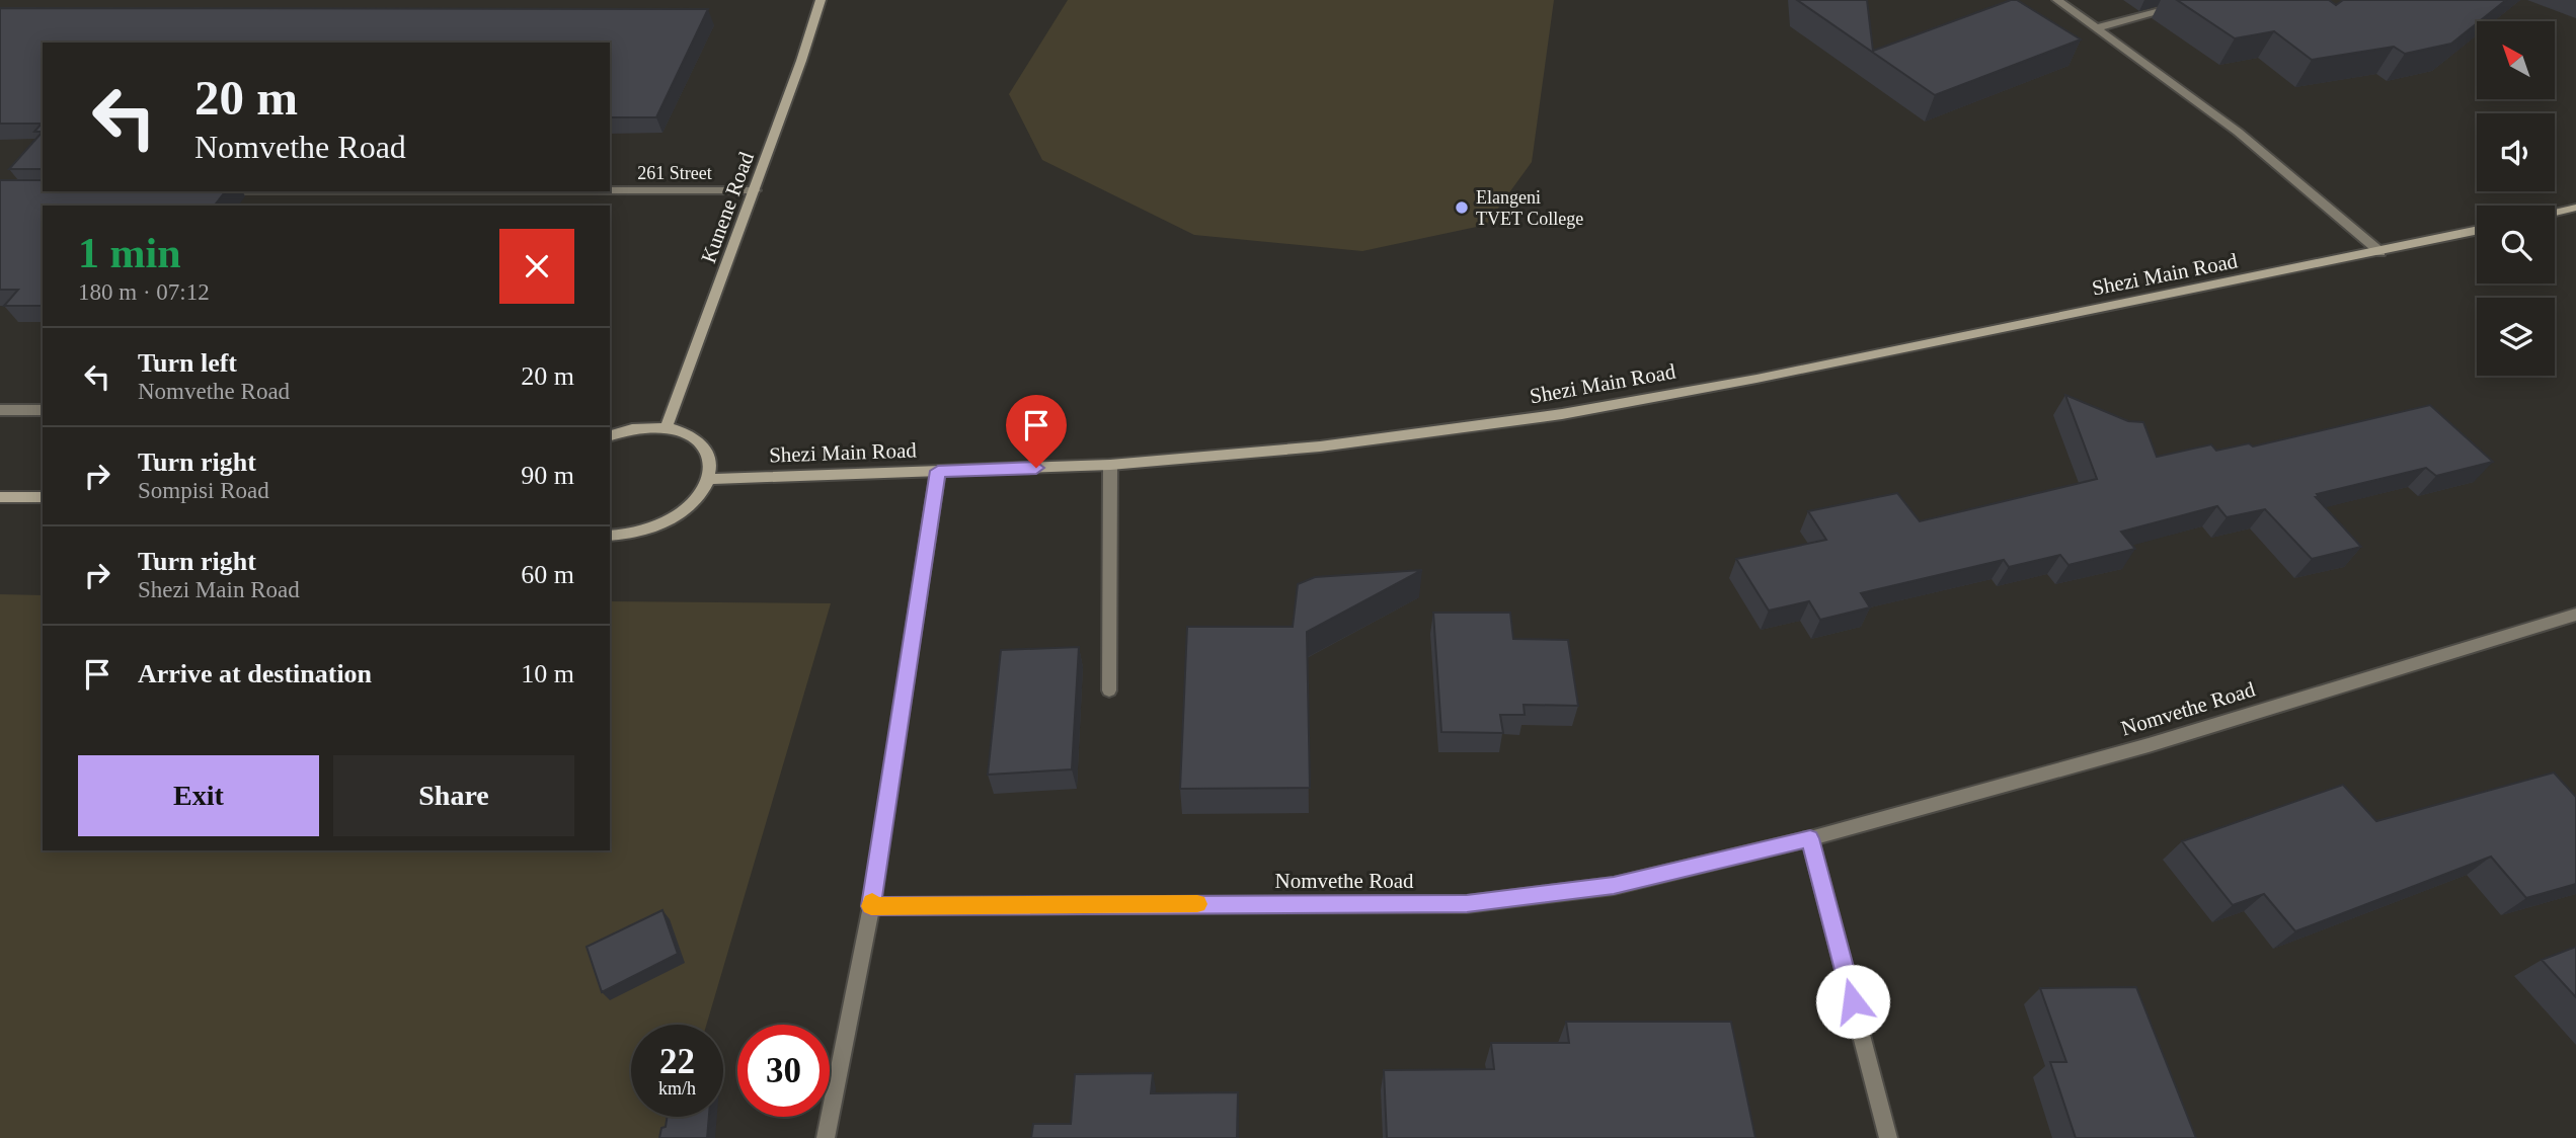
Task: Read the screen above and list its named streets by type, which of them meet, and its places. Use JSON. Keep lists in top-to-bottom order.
{
  "streets": {
    "street": [
      "261 Street",
      "Kunene Road",
      "Shezi Main Road",
      "Nomvethe Road"
    ]
  },
  "crossings": [
    ["261 Street", "Kunene Road"]
  ],
  "places": ["Elangeni TVET College"],
  "north": "top left",
  "page": {
    "turn": ["20 m", "Nomvethe Road"],
    "heading": ["1 min", "180 m · 07:12"],
    "list": [
      {
        "name": "Turn left",
        "note": "Nomvethe Road",
        "value": "20 m"
      },
      {
        "name": "Turn right",
        "note": "Sompisi Road",
        "value": "90 m"
      },
      {
        "name": "Turn right",
        "note": "Shezi Main Road",
        "value": "60 m"
      },
      {
        "name": "Arrive at destination",
        "value": "10 m"
      }
    ],
    "buttons": ["Exit", "Share"],
    "speed": "22 km/h",
    "limit": "30"
  }
}
